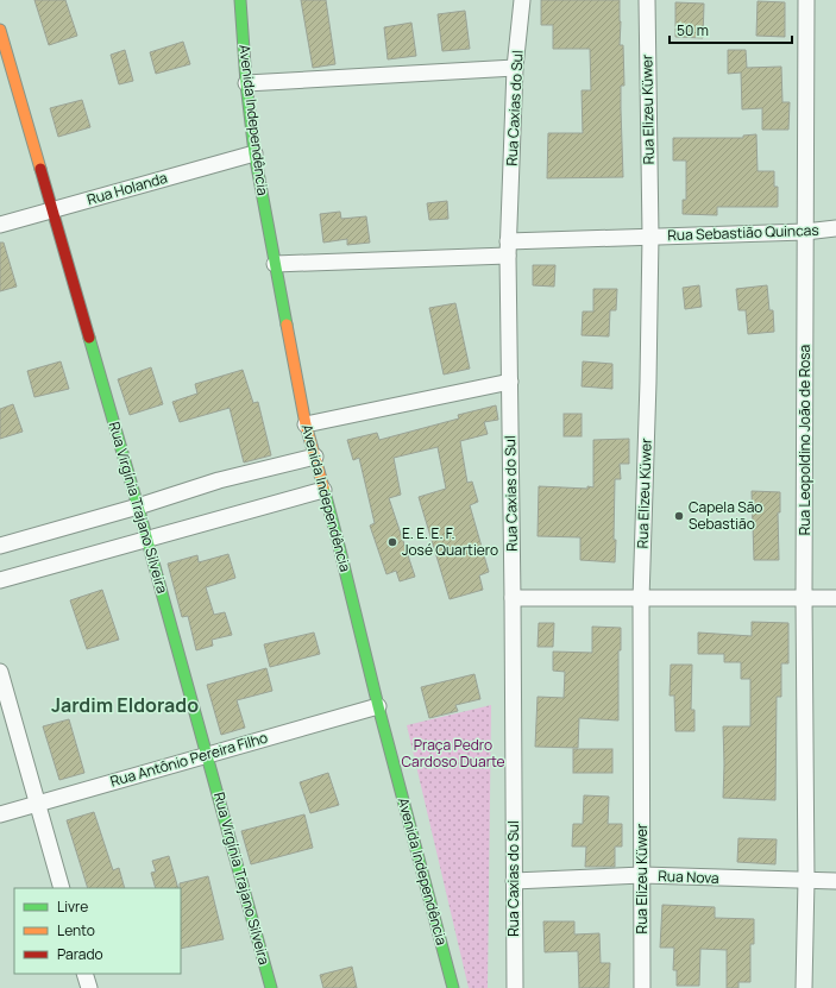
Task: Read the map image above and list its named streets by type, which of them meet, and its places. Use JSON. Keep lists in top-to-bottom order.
{
  "streets": {
    "street": [
      "Rua Caxias do Sul",
      "Rua Elizeu Küwer",
      "Avenida Independência",
      "Rua Holanda",
      "Rua Sebastião Quincas",
      "Rua Leopoldino João de Rosa",
      "Rua Virgínia Trajano Silveira",
      "Rua Antônio Pereira Filho",
      "Rua Nova"
    ]
  },
  "crossings": [
    ["Rua Caxias do Sul", "Rua Sebastião Quincas"],
    ["Rua Caxias do Sul", "Rua Nova"],
    ["Rua Elizeu Küwer", "Rua Sebastião Quincas"],
    ["Rua Elizeu Küwer", "Rua Nova"],
    ["Avenida Independência", "Rua Holanda"],
    ["Avenida Independência", "Rua Sebastião Quincas"],
    ["Avenida Independência", "Rua Antônio Pereira Filho"],
    ["Rua Holanda", "Rua Virgínia Trajano Silveira"],
    ["Rua Sebastião Quincas", "Rua Leopoldino João de Rosa"],
    ["Rua Leopoldino João de Rosa", "Rua Nova"],
    ["Rua Virgínia Trajano Silveira", "Rua Antônio Pereira Filho"]
  ],
  "districts": ["Jardim Eldorado"],
  "parks": ["Praça Pedro Cardoso Duarte"],
  "places": ["Capela São Sebastião", "E. E. E. F. José Quartiero"],
  "legend": ["Livre", "Lento", "Parado"],
  "scale_bar": "50 m"
}
